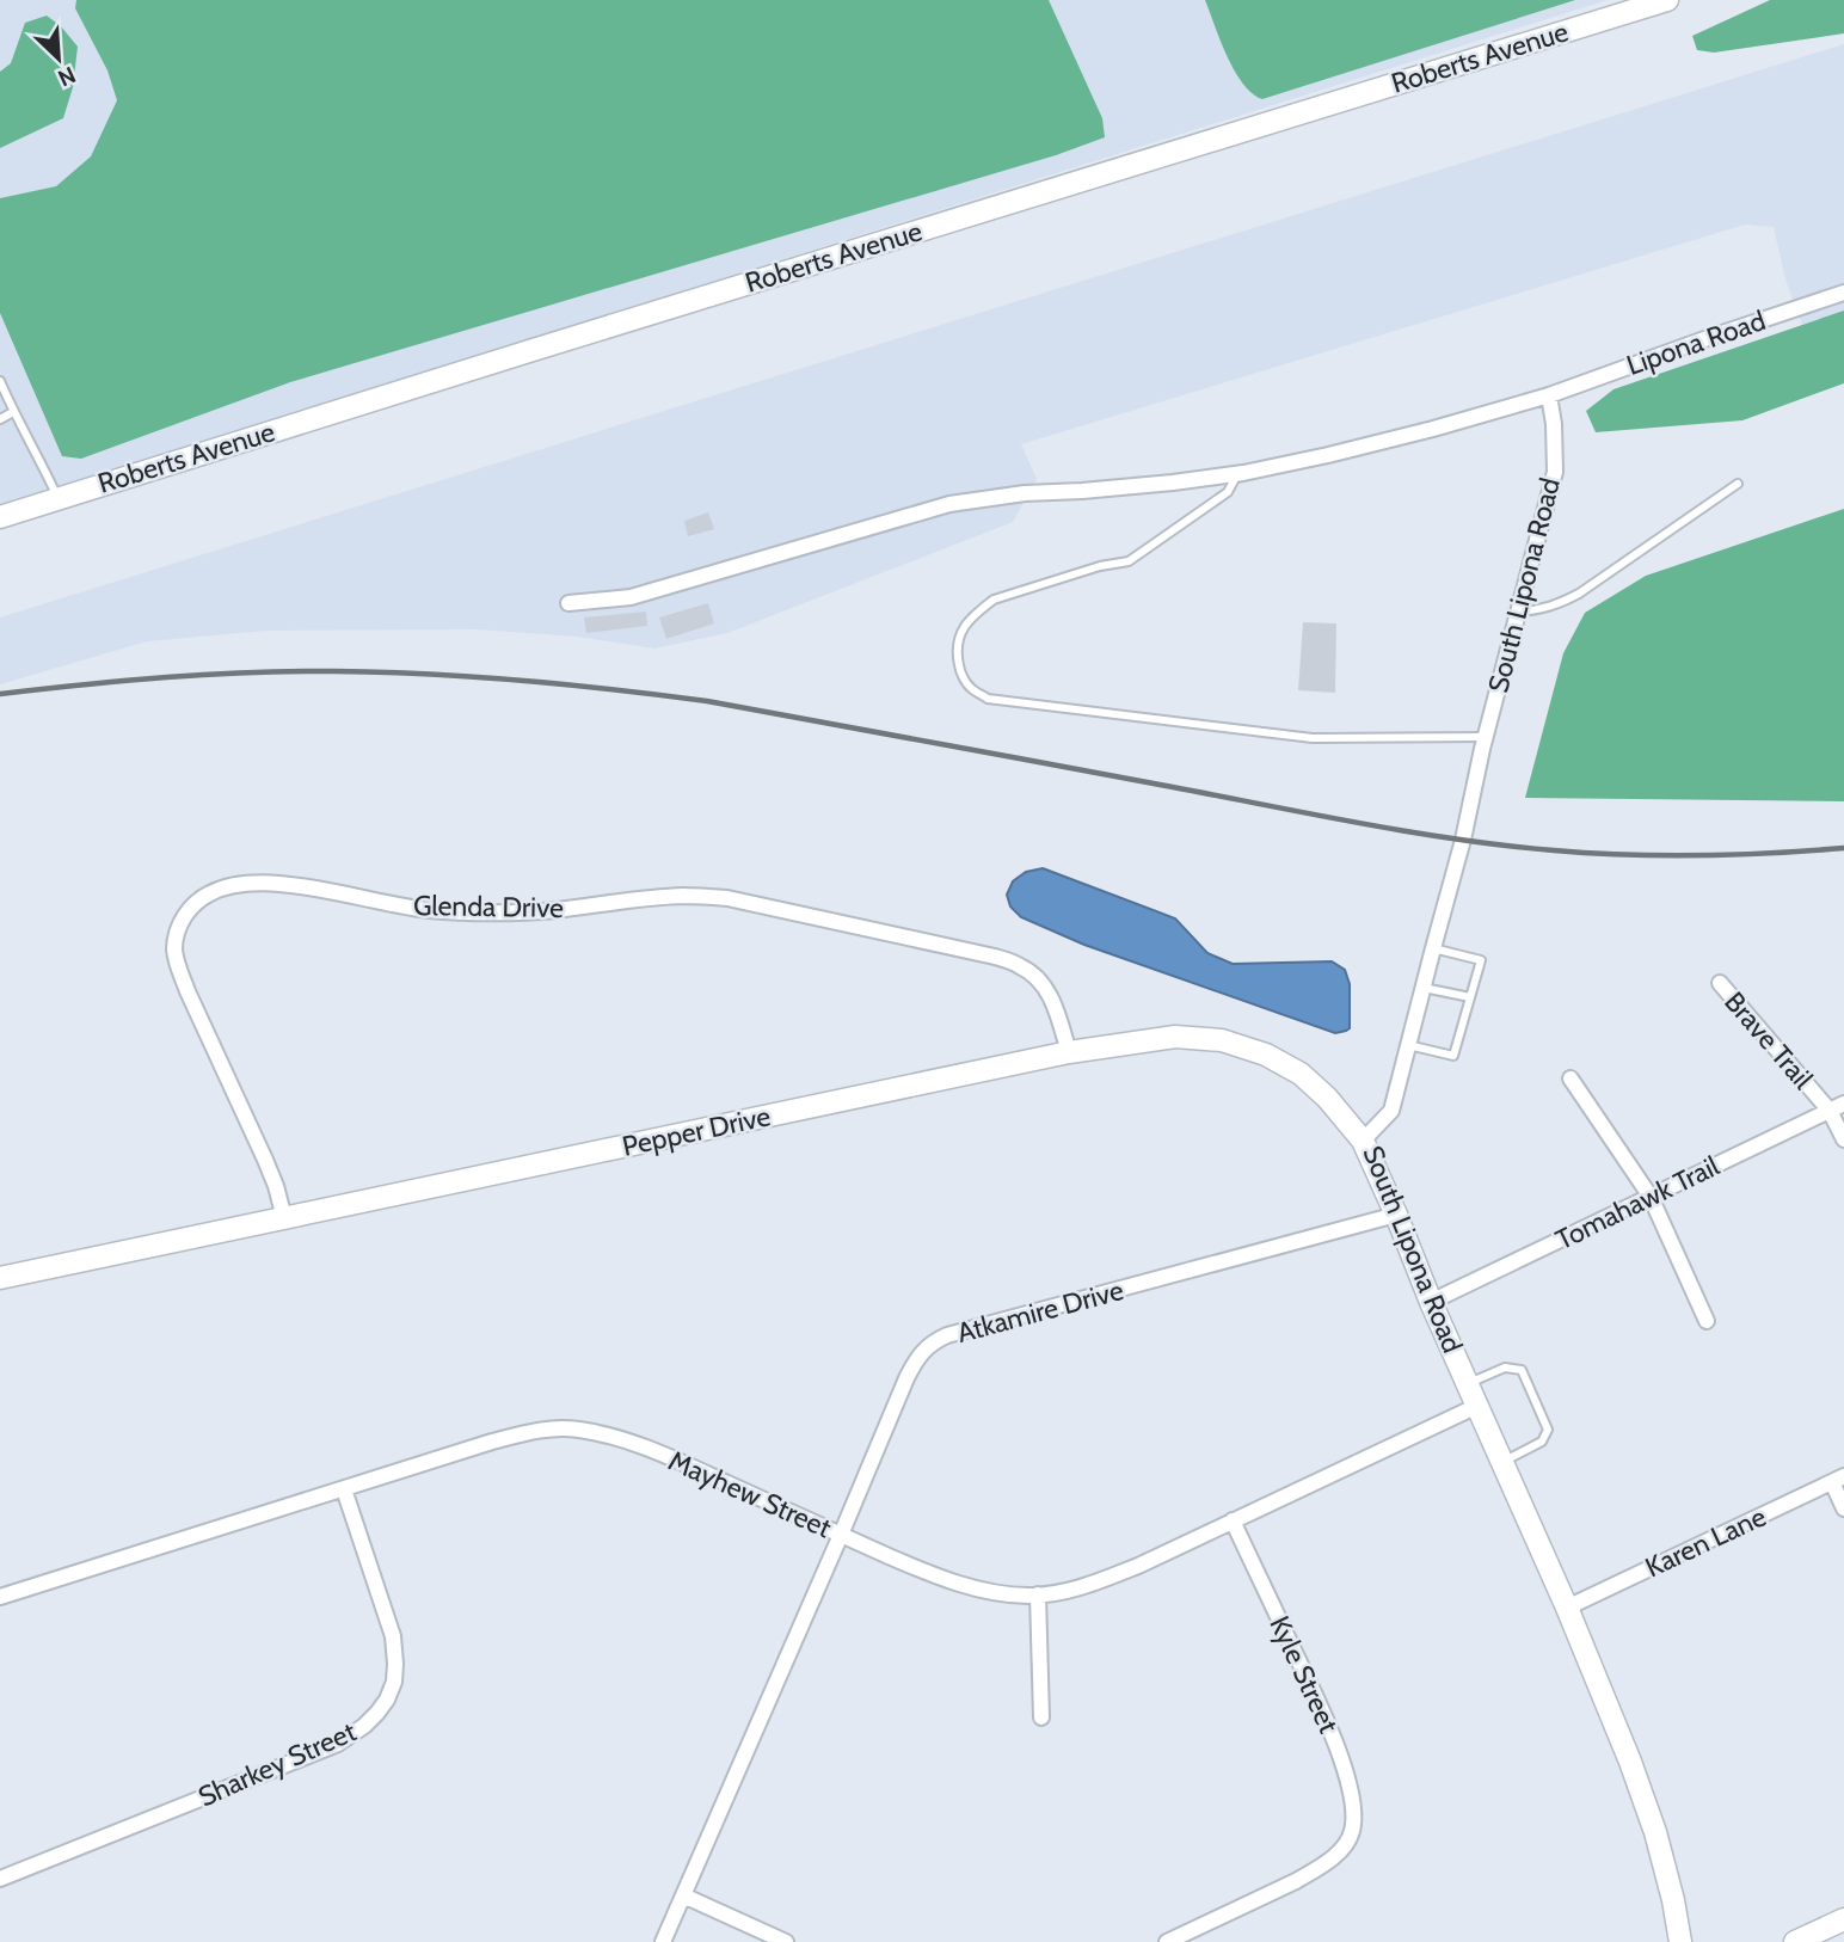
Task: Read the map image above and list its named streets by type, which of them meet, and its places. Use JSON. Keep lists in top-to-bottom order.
{
  "streets": {
    "street": [
      "Roberts Avenue",
      "Lipona Road",
      "South Lipona Road",
      "Glenda Drive",
      "Brave Trail",
      "Pepper Drive",
      "Tomahawk Trail",
      "Atkamire Drive",
      "Mayhew Street",
      "Karen Lane",
      "Kyle Street",
      "Sharkey Street"
    ]
  },
  "crossings": [
    ["Lipona Road", "South Lipona Road"],
    ["South Lipona Road", "Pepper Drive"],
    ["South Lipona Road", "Tomahawk Trail"],
    ["South Lipona Road", "Atkamire Drive"],
    ["South Lipona Road", "Mayhew Street"],
    ["South Lipona Road", "Karen Lane"],
    ["Glenda Drive", "Pepper Drive"],
    ["Brave Trail", "Tomahawk Trail"],
    ["Atkamire Drive", "Mayhew Street"],
    ["Mayhew Street", "Kyle Street"],
    ["Mayhew Street", "Sharkey Street"]
  ],
  "north": "bottom right"
}
